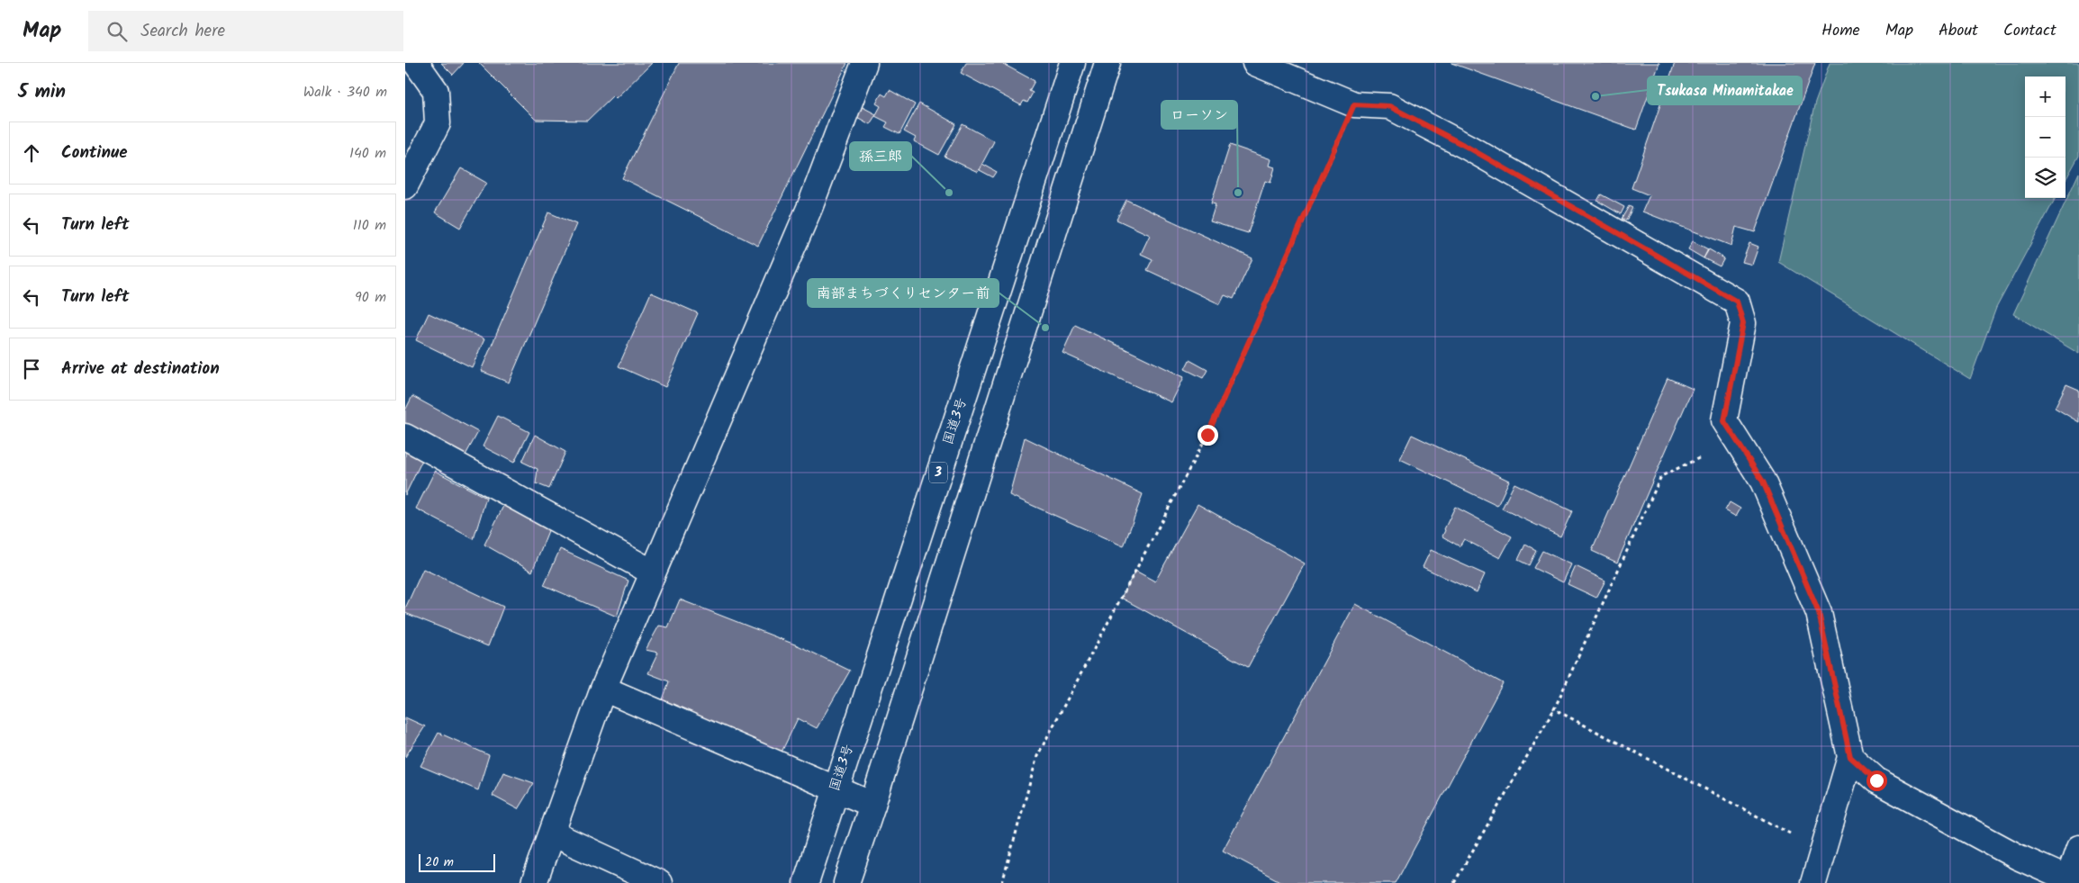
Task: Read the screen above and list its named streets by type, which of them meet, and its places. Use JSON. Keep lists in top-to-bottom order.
{
  "streets": {
    "main road": ["国道3号", "3"]
  },
  "places": [
    "Tsukasa Minamitakae",
    "孫三郎",
    "ローソン",
    "南部まちづくりセンター前"
  ],
  "scale_bar": "20 m",
  "page": {
    "header": "Map",
    "search": "Search here",
    "nav": [
      "Home",
      "Map",
      "About",
      "Contact"
    ],
    "heading": ["5 min", "Walk · 340 m"],
    "map_buttons": ["+", "−"],
    "list": [
      ["Continue", "140 m"],
      ["Turn left", "110 m"],
      ["Turn left", "90 m"],
      "Arrive at destination"
    ],
    "scale": "20 m"
  }
}
